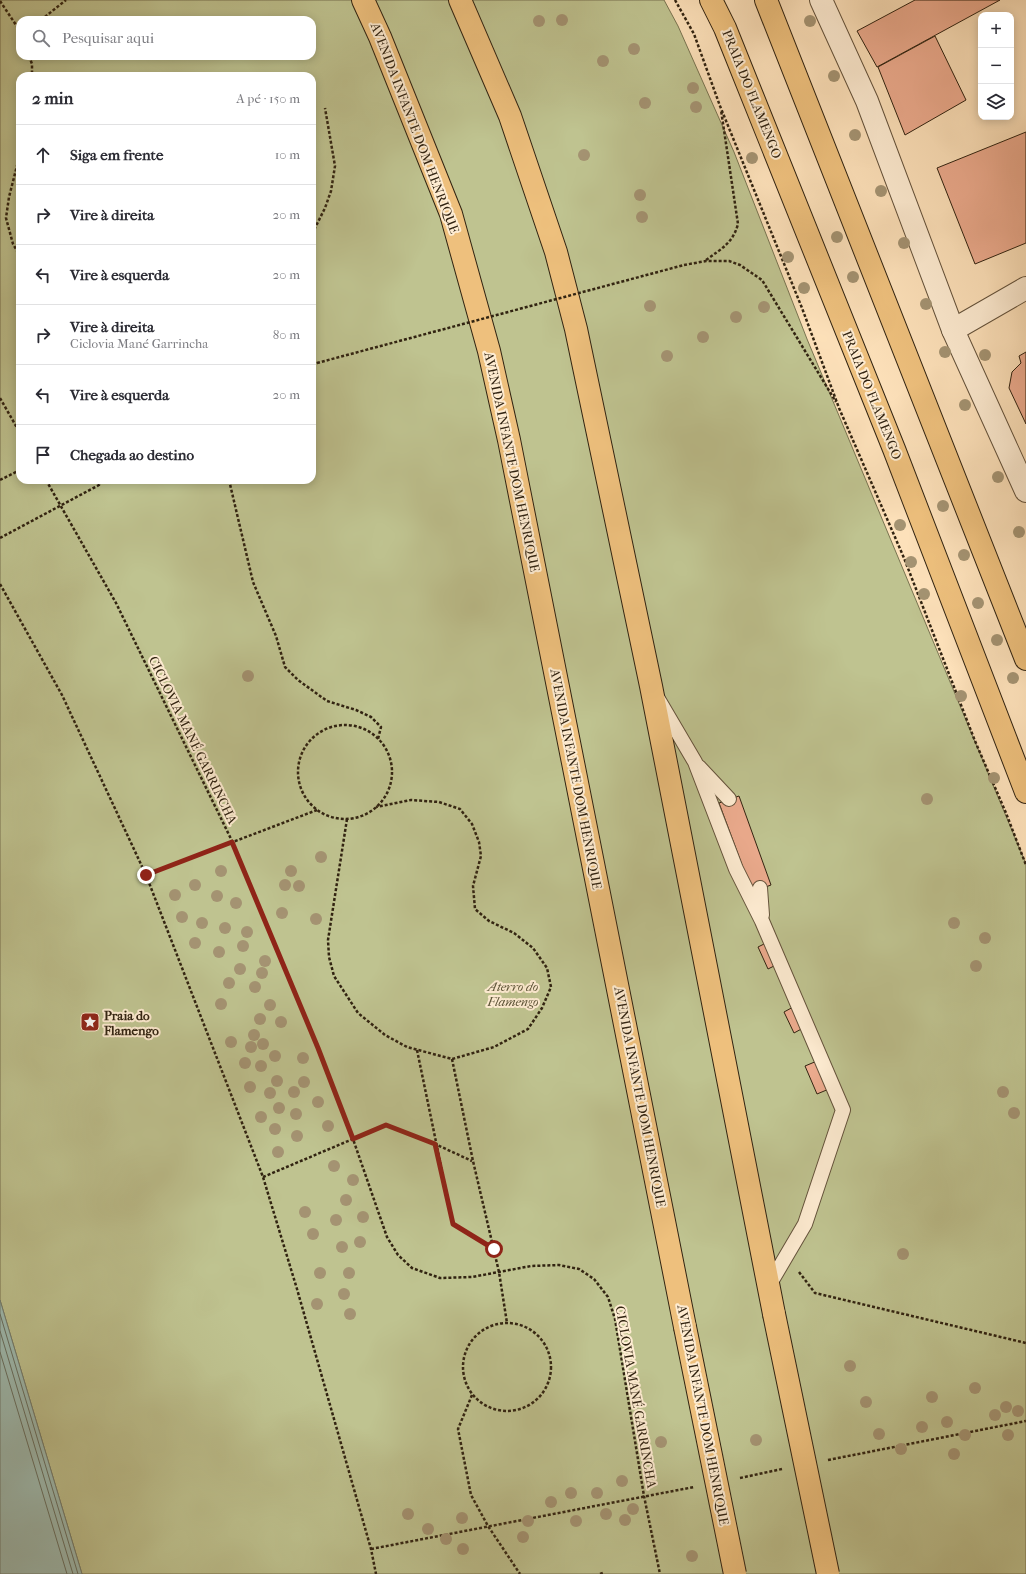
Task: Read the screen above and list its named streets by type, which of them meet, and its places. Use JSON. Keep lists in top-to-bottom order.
{
  "streets": {
    "main road": ["PRAIA DO FLAMENGO", "AVENIDA INFANTE DOM HENRIQUE"],
    "path": ["CICLOVIA MANÉ GARRINCHA"]
  },
  "parks": ["Aterro do Flamengo"],
  "places": {
    "place": ["Praia do Flamengo"]
  },
  "page": {
    "map_buttons": ["+", "−"],
    "search": "Pesquisar aqui",
    "heading": ["2 min", "A pé · 150 m"],
    "list": [
      ["Siga em frente", "10 m"],
      ["Vire à direita", "20 m"],
      ["Vire à esquerda", "20 m"],
      ["Vire à direita", "Ciclovia Mané Garrincha", "80 m"],
      ["Vire à esquerda", "20 m"],
      "Chegada ao destino"
    ]
  }
}
